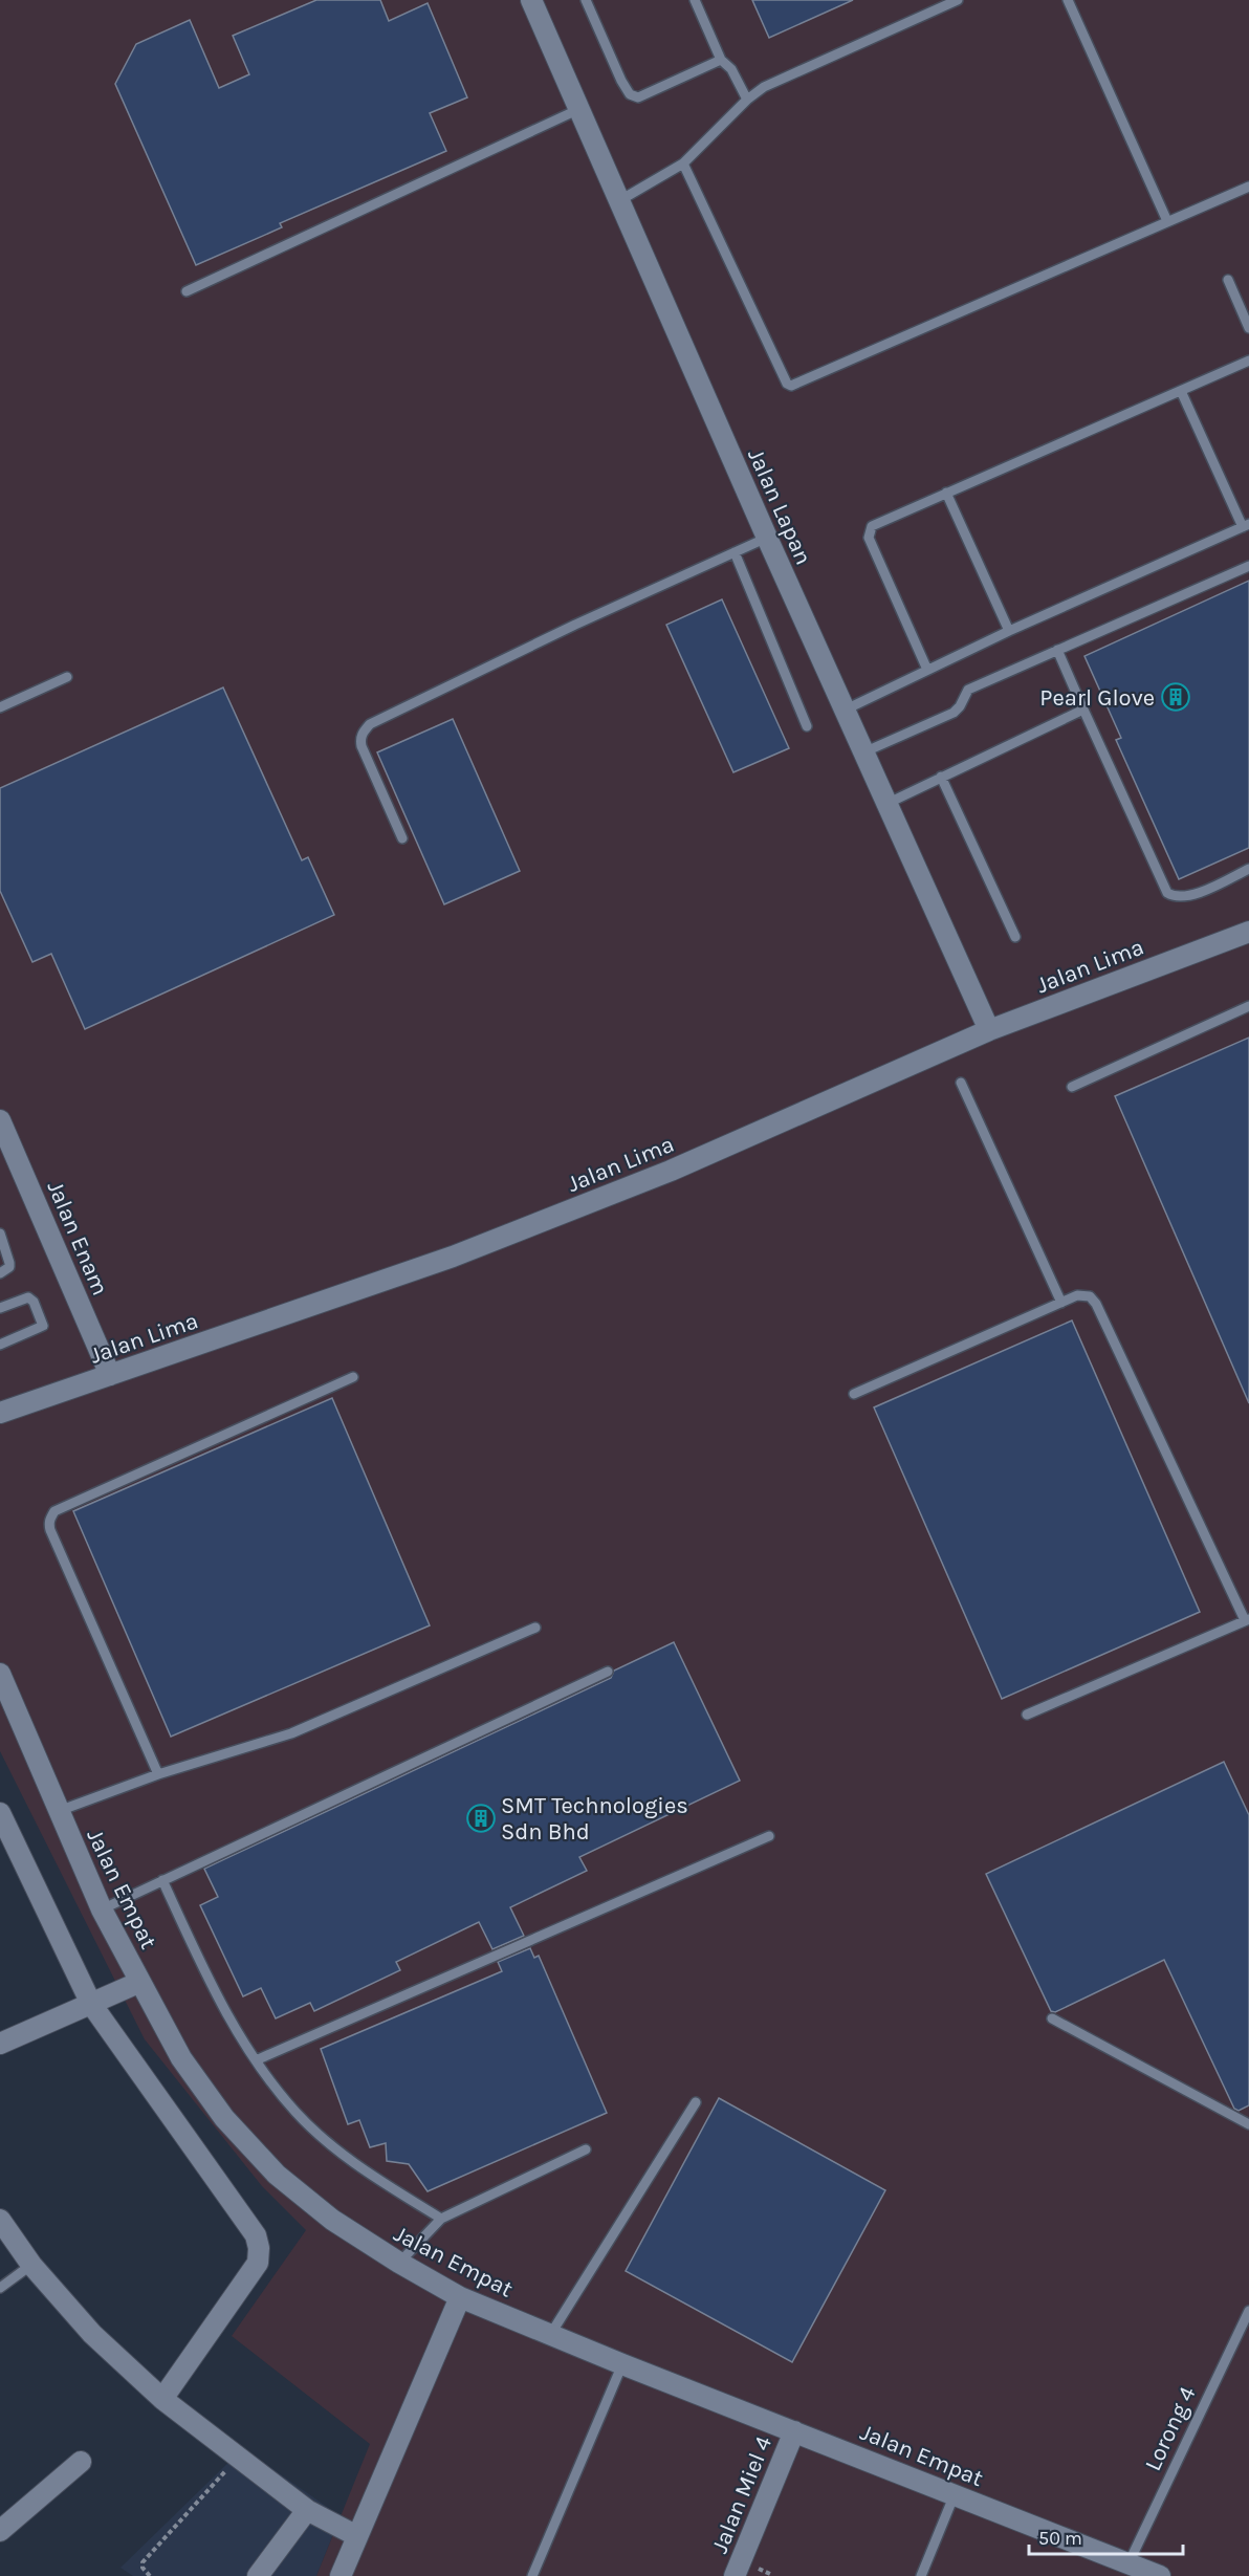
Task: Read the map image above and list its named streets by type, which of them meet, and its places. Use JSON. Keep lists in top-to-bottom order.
{
  "streets": {
    "street": [
      "Jalan Lapan",
      "Jalan Lima",
      "Jalan Enam",
      "Jalan Empat",
      "Jalan Miel 4"
    ],
    "lane": ["Lorong 4"]
  },
  "crossings": [
    ["Jalan Lapan", "Jalan Lima"],
    ["Jalan Lima", "Jalan Enam"],
    ["Jalan Empat", "Lorong 4"],
    ["Jalan Empat", "Jalan Miel 4"]
  ],
  "places": {
    "building": ["Pearl Glove", "SMT Technologies Sdn Bhd"]
  },
  "scale_bar": "50 m"
}
